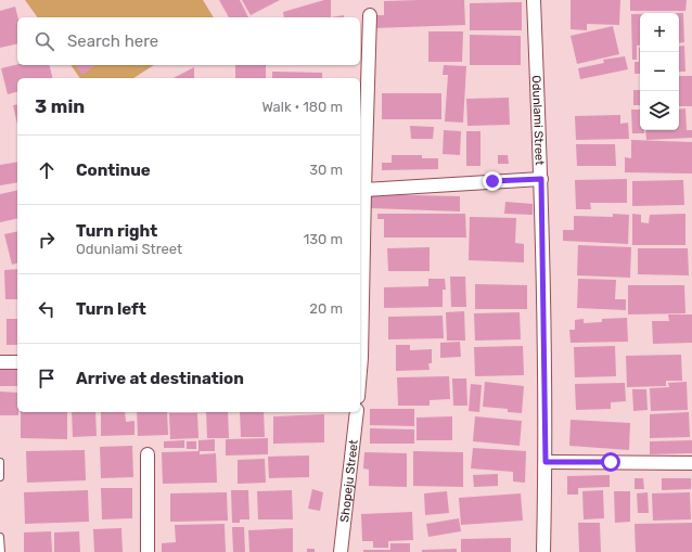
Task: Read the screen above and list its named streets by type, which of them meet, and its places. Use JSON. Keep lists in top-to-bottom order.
{
  "streets": {
    "street": ["Odunlami Street", "Shopeju Street"]
  },
  "page": {
    "map_buttons": ["+", "−"],
    "search": "Search here",
    "heading": ["3 min", "Walk · 180 m"],
    "list": [
      ["Continue", "30 m"],
      ["Turn right", "Odunlami Street", "130 m"],
      ["Turn left", "20 m"],
      "Arrive at destination"
    ]
  }
}
